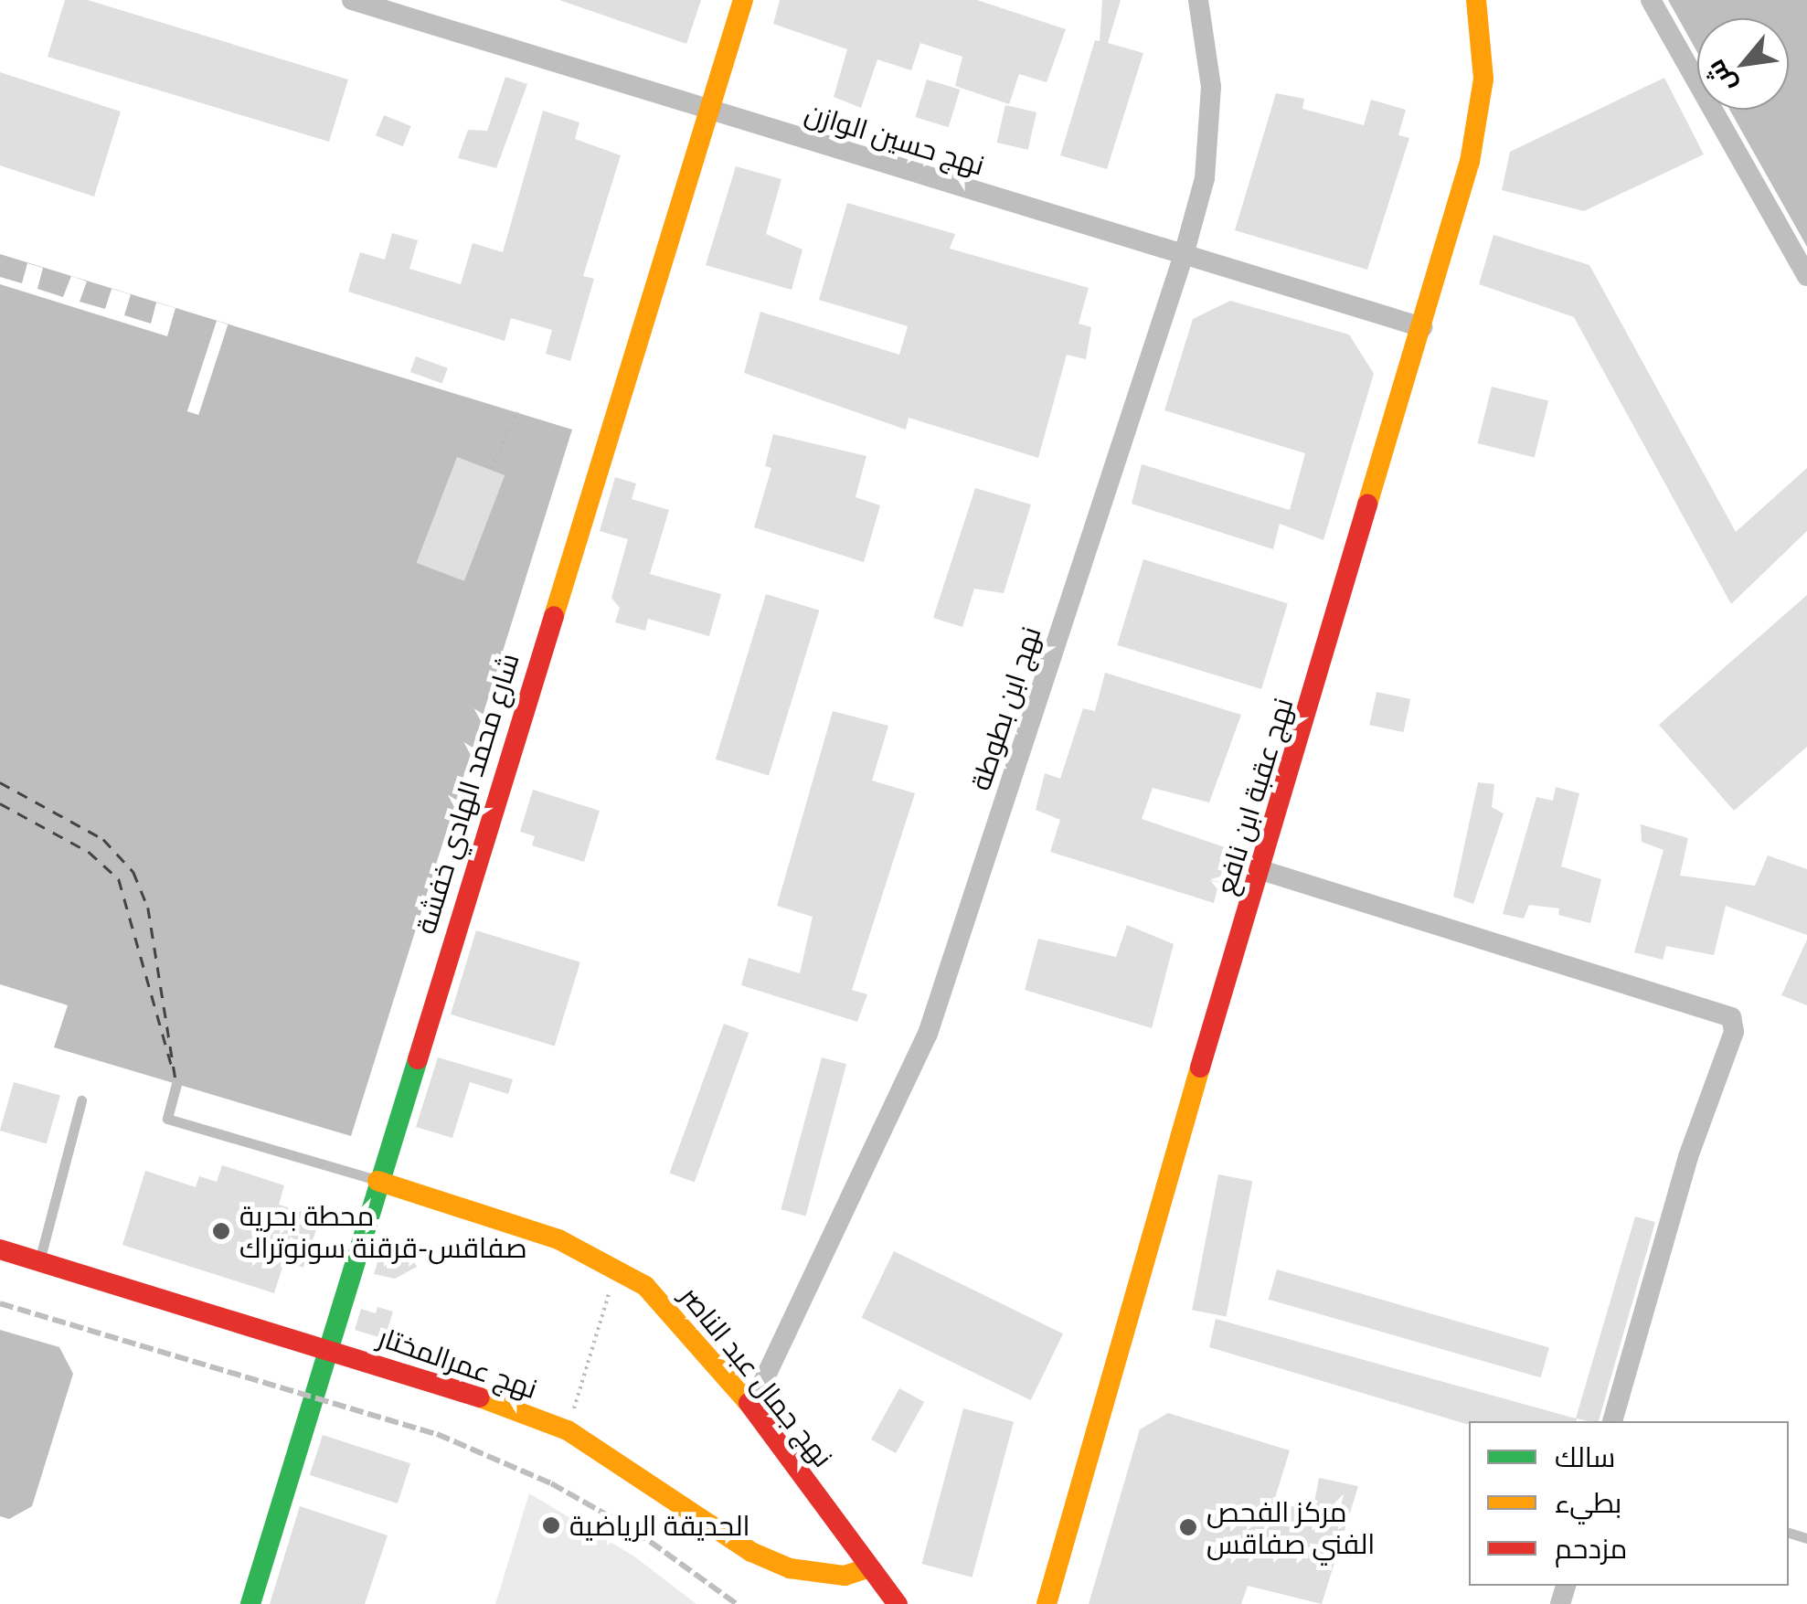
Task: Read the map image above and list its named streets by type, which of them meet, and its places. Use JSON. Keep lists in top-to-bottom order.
{
  "streets": {
    "street": [
      "نهج حسين الوازن",
      "نهج ابن بطوطة",
      "شارع محمد الهادي خفشة",
      "نهج عقبة ابن نافع",
      "نهج عمرالمختار",
      "نهج جمال عبد الناصر"
    ]
  },
  "crossings": [
    ["نهج حسين الوازن", "نهج ابن بطوطة"],
    ["نهج حسين الوازن", "شارع محمد الهادي خفشة"],
    ["نهج حسين الوازن", "نهج عقبة ابن نافع"],
    ["نهج ابن بطوطة", "نهج جمال عبد الناصر"],
    ["شارع محمد الهادي خفشة", "نهج عمرالمختار"],
    ["شارع محمد الهادي خفشة", "نهج جمال عبد الناصر"],
    ["نهج عمرالمختار", "نهج جمال عبد الناصر"]
  ],
  "places": ["محطة بحرية صفاقس-قرقنة سونوتراك", "الحديقة الرياضية", "مركز الفحص الفني صفاقس"],
  "legend": ["سالك", "بطيء", "مزدحم"],
  "north": "bottom left"
}
